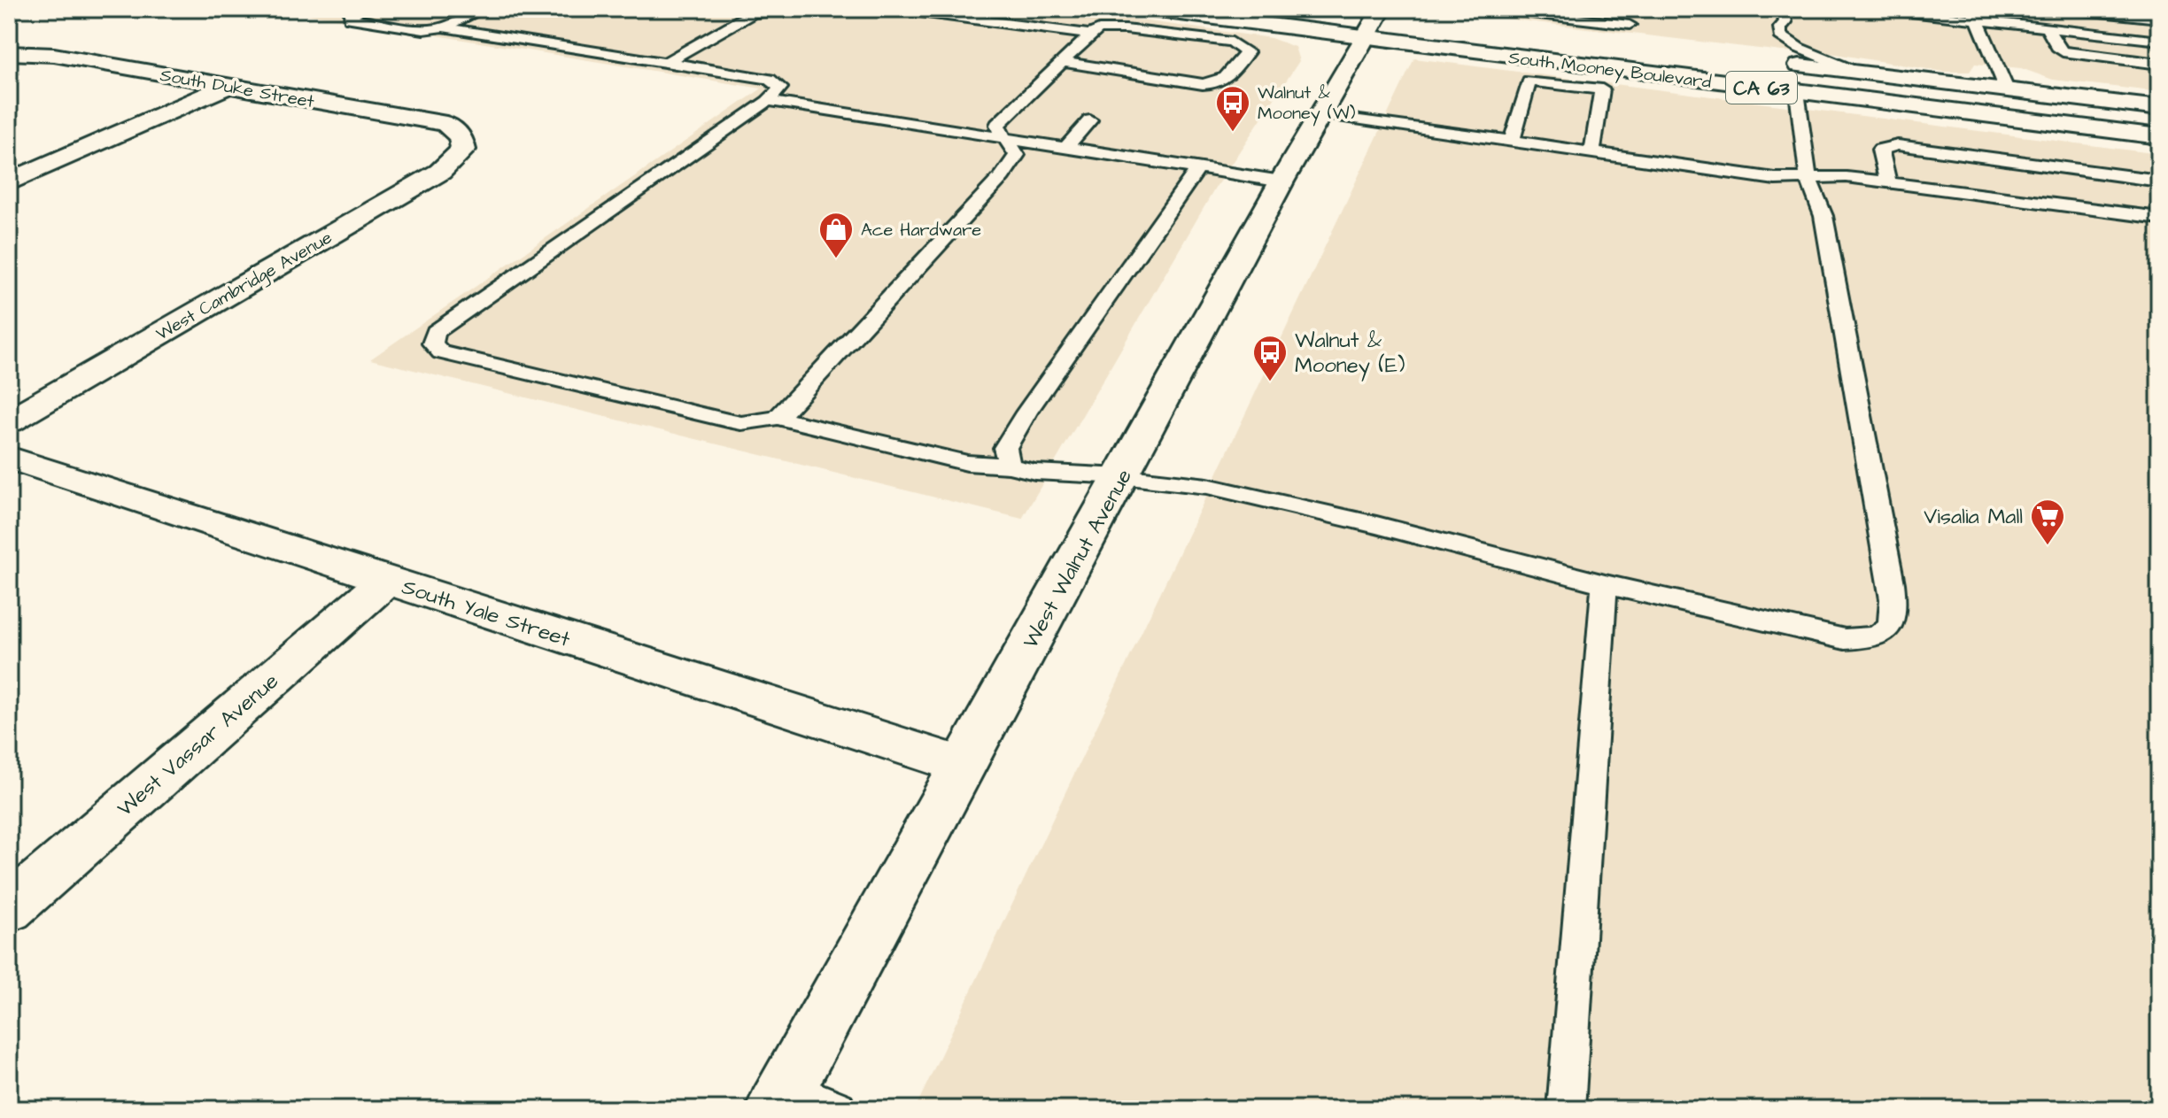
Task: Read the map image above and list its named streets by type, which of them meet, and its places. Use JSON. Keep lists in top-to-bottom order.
{
  "streets": {
    "main road": [
      "South Mooney Boulevard",
      "South Duke Street",
      "CA 63",
      "West Cambridge Avenue",
      "West Walnut Avenue",
      "South Yale Street",
      "West Vassar Avenue"
    ]
  },
  "crossings": [
    ["South Mooney Boulevard", "West Walnut Avenue"],
    ["South Duke Street", "West Cambridge Avenue"],
    ["West Walnut Avenue", "South Yale Street"],
    ["South Yale Street", "West Vassar Avenue"]
  ],
  "places": {
    "bus stop": ["Walnut & Mooney (W)", "Walnut & Mooney (E)"],
    "shop": ["Ace Hardware"],
    "supermarket": ["Visalia Mall"]
  }
}
